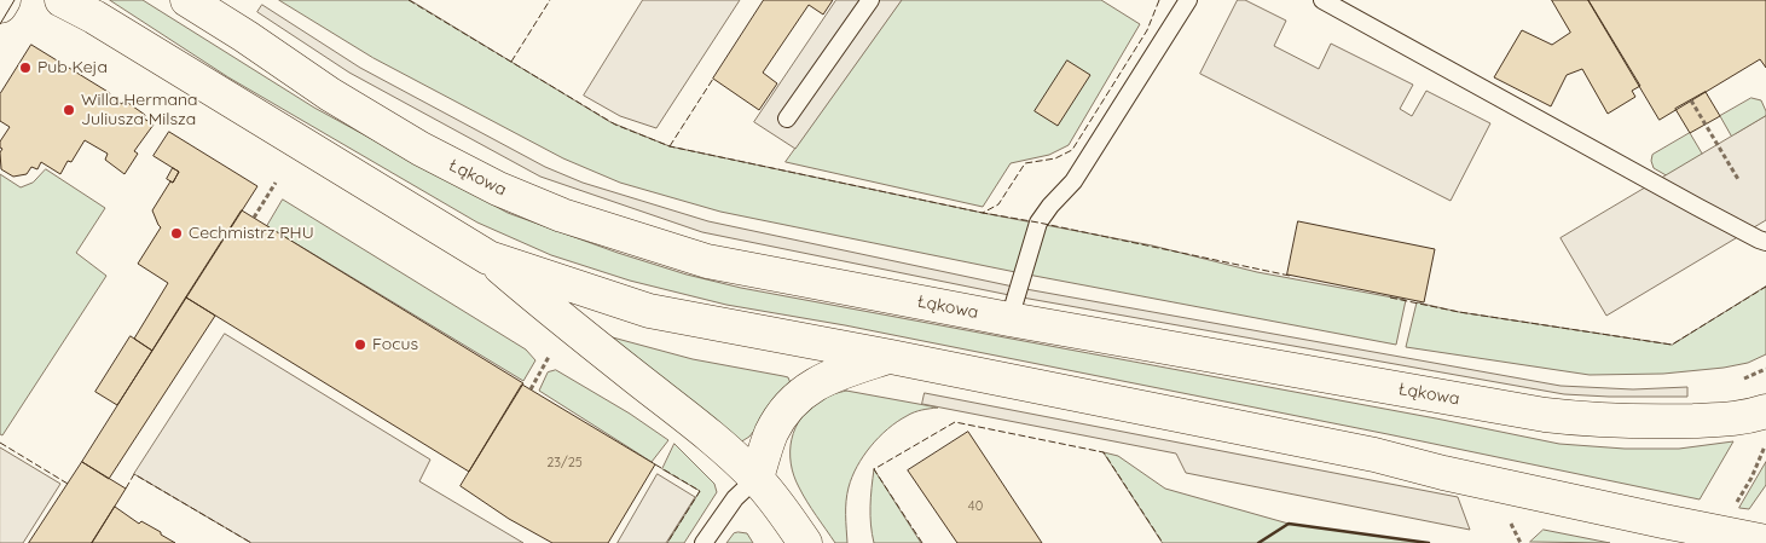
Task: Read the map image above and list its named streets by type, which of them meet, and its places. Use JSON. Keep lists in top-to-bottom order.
{
  "streets": {
    "street": ["Łąkowa"]
  },
  "places": [
    "Pub Keja",
    "Willa Hermana Juliusza Milsza",
    "Cechmistrz PHU",
    "Focus"
  ],
  "house_numbers": ["23/25", "40"]
}
